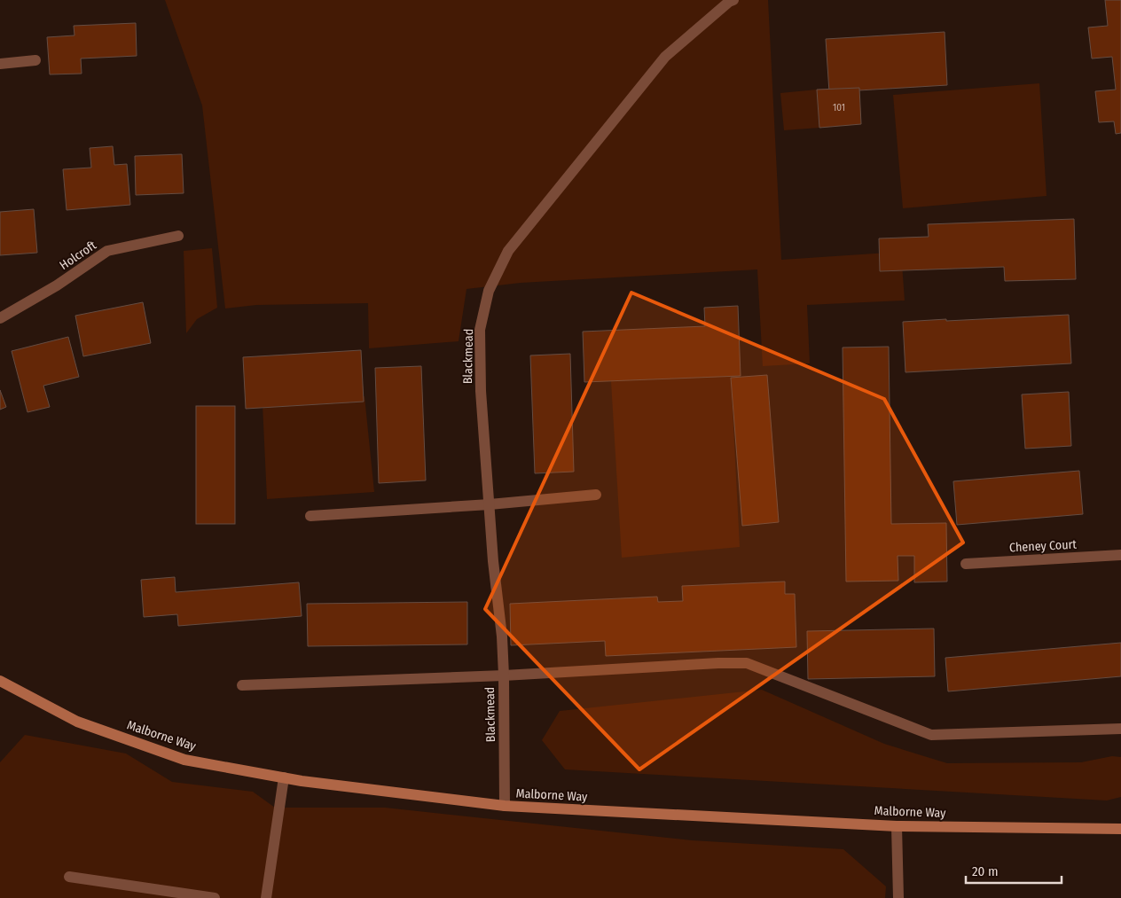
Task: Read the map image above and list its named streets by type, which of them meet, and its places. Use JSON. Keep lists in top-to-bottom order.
{
  "streets": {
    "street": [
      "Holcroft",
      "Blackmead",
      "Cheney Court",
      "Malborne Way"
    ]
  },
  "crossings": [
    ["Blackmead", "Malborne Way"]
  ],
  "house_numbers": ["101"],
  "scale_bar": "20 m"
}
